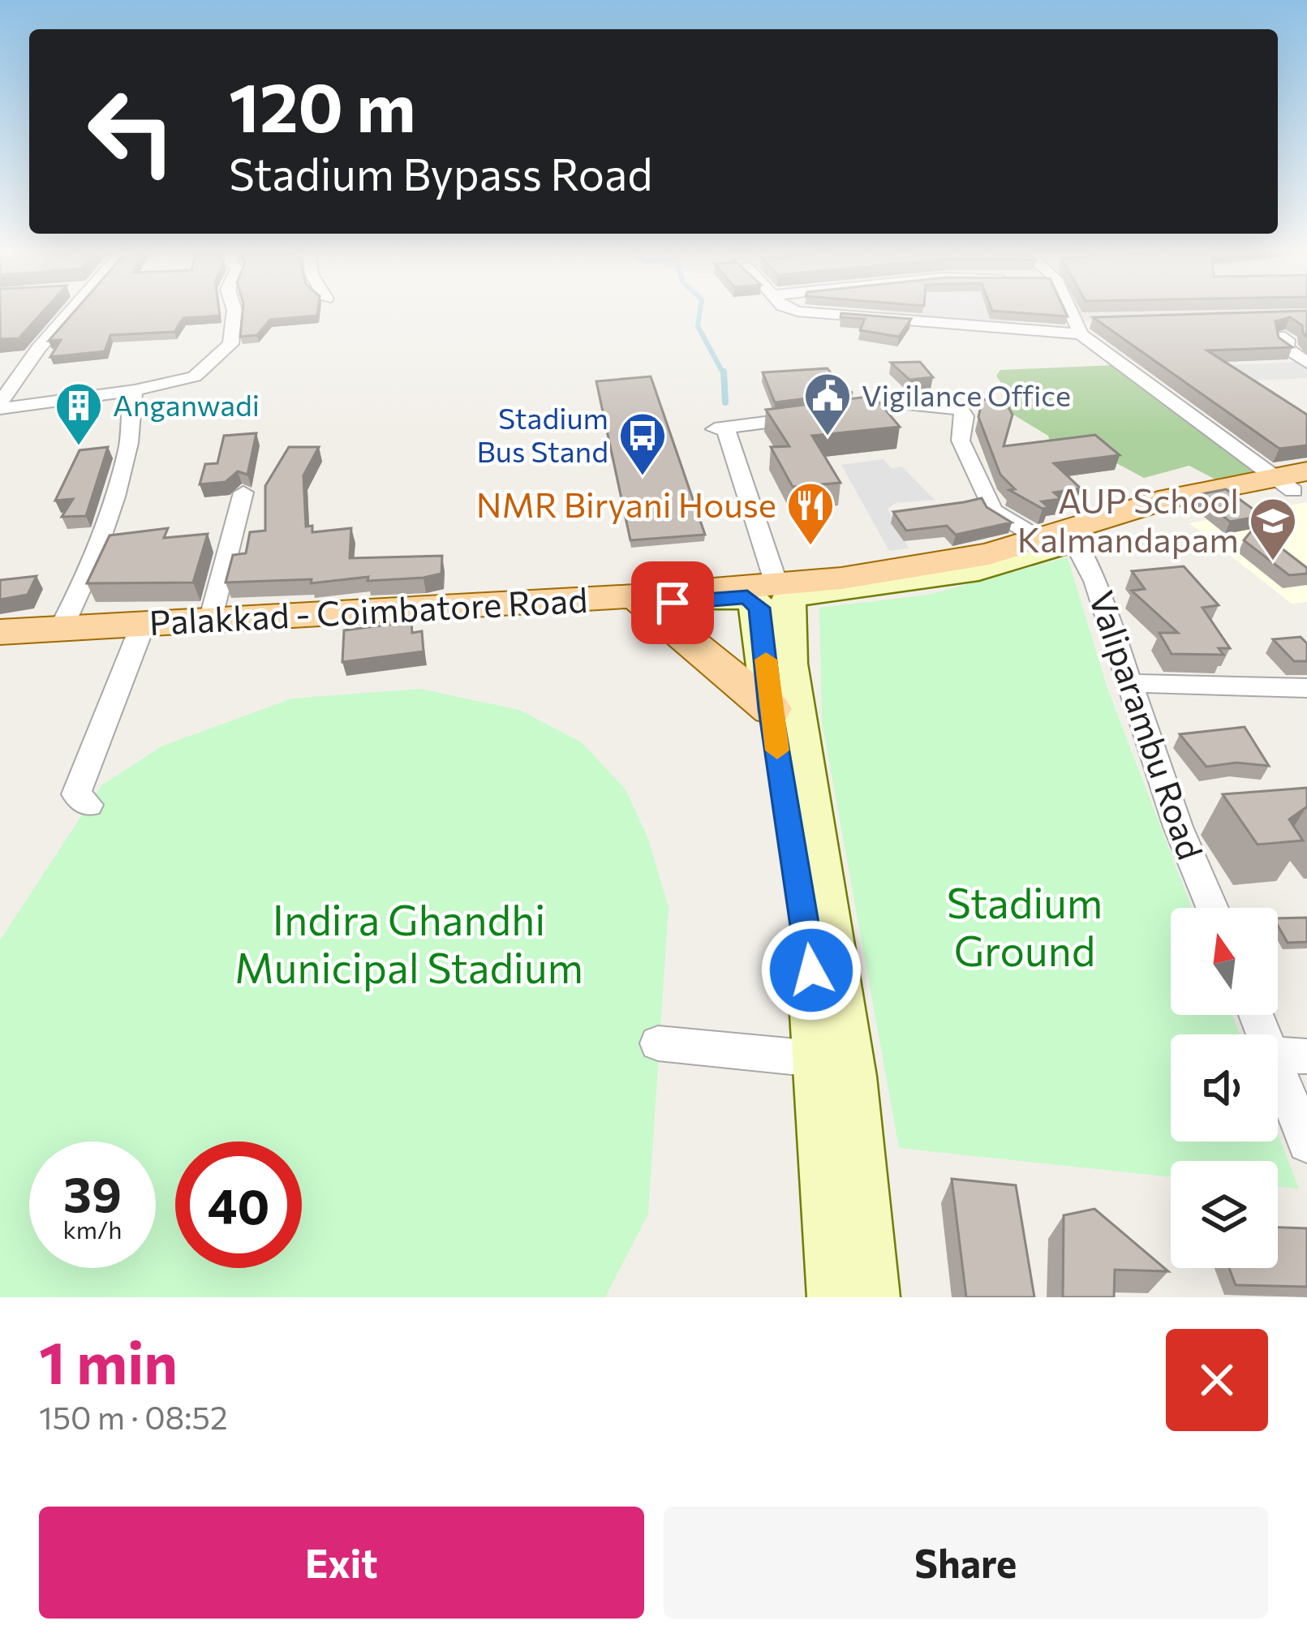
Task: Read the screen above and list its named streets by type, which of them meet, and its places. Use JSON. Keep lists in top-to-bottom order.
{
  "streets": {
    "main road": ["Palakkad - Coimbatore Road"],
    "street": ["Valiparambu Road"]
  },
  "parks": ["Stadium Ground", "Indira Ghandhi Municipal Stadium"],
  "places": {
    "public building": ["Vigilance Office"],
    "building": ["Anganwadi"],
    "bus stop": ["Stadium Bus Stand"],
    "restaurant": ["NMR Biryani House"],
    "school or university": ["AUP School Kalmandapam"]
  },
  "north": "top",
  "page": {
    "turn": ["120 m", "Stadium Bypass Road"],
    "speed": "39 km/h",
    "limit": "40",
    "heading": ["1 min", "150 m · 08:52"],
    "buttons": ["Exit", "Share"]
  }
}
